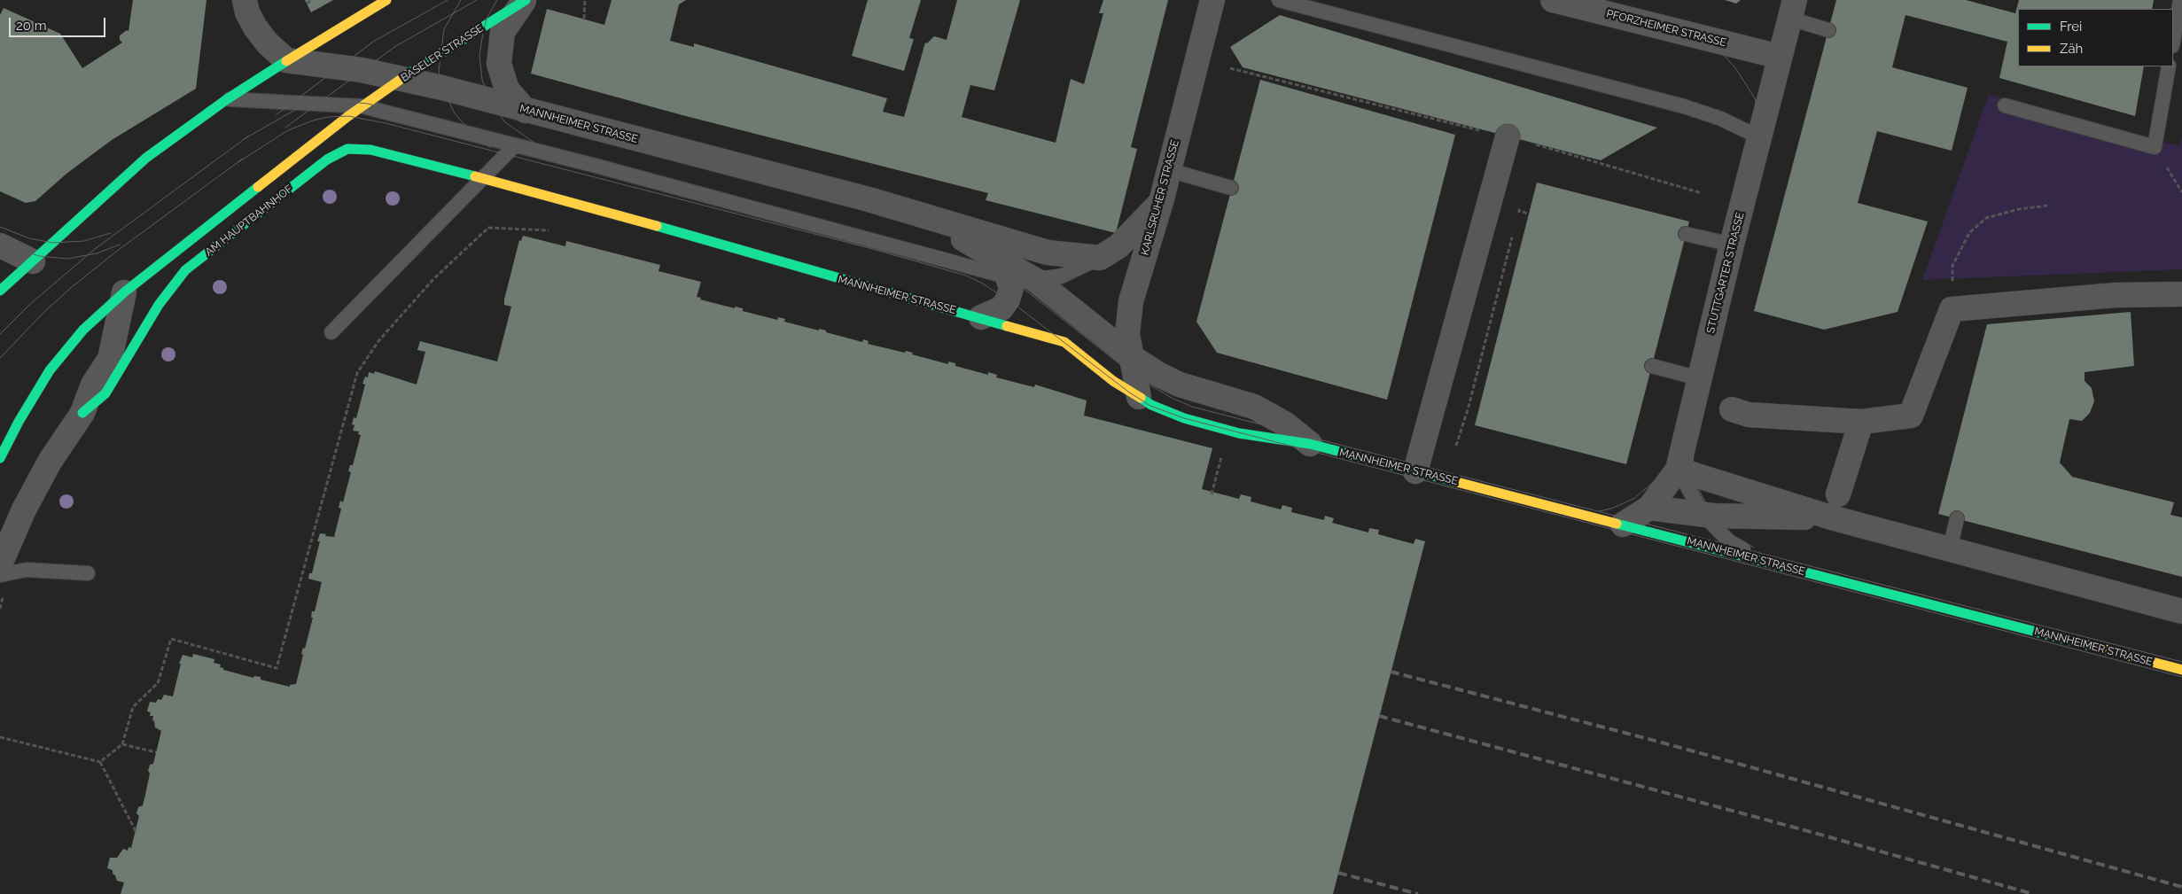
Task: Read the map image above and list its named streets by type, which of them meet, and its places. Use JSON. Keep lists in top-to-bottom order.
{
  "streets": {
    "street": [
      "PFORZHEIMER STRASSE",
      "BASELER STRASSE",
      "MANNHEIMER STRASSE",
      "KARLSRUHER STRASSE",
      "AM HAUPTBAHNHOF",
      "STUTTGARTER STRASSE"
    ]
  },
  "crossings": [
    ["PFORZHEIMER STRASSE", "STUTTGARTER STRASSE"],
    ["BASELER STRASSE", "MANNHEIMER STRASSE"],
    ["BASELER STRASSE", "AM HAUPTBAHNHOF"],
    ["MANNHEIMER STRASSE", "KARLSRUHER STRASSE"],
    ["MANNHEIMER STRASSE", "AM HAUPTBAHNHOF"],
    ["MANNHEIMER STRASSE", "STUTTGARTER STRASSE"]
  ],
  "legend": ["Frei", "Zäh"],
  "scale_bar": "20 m"
}
